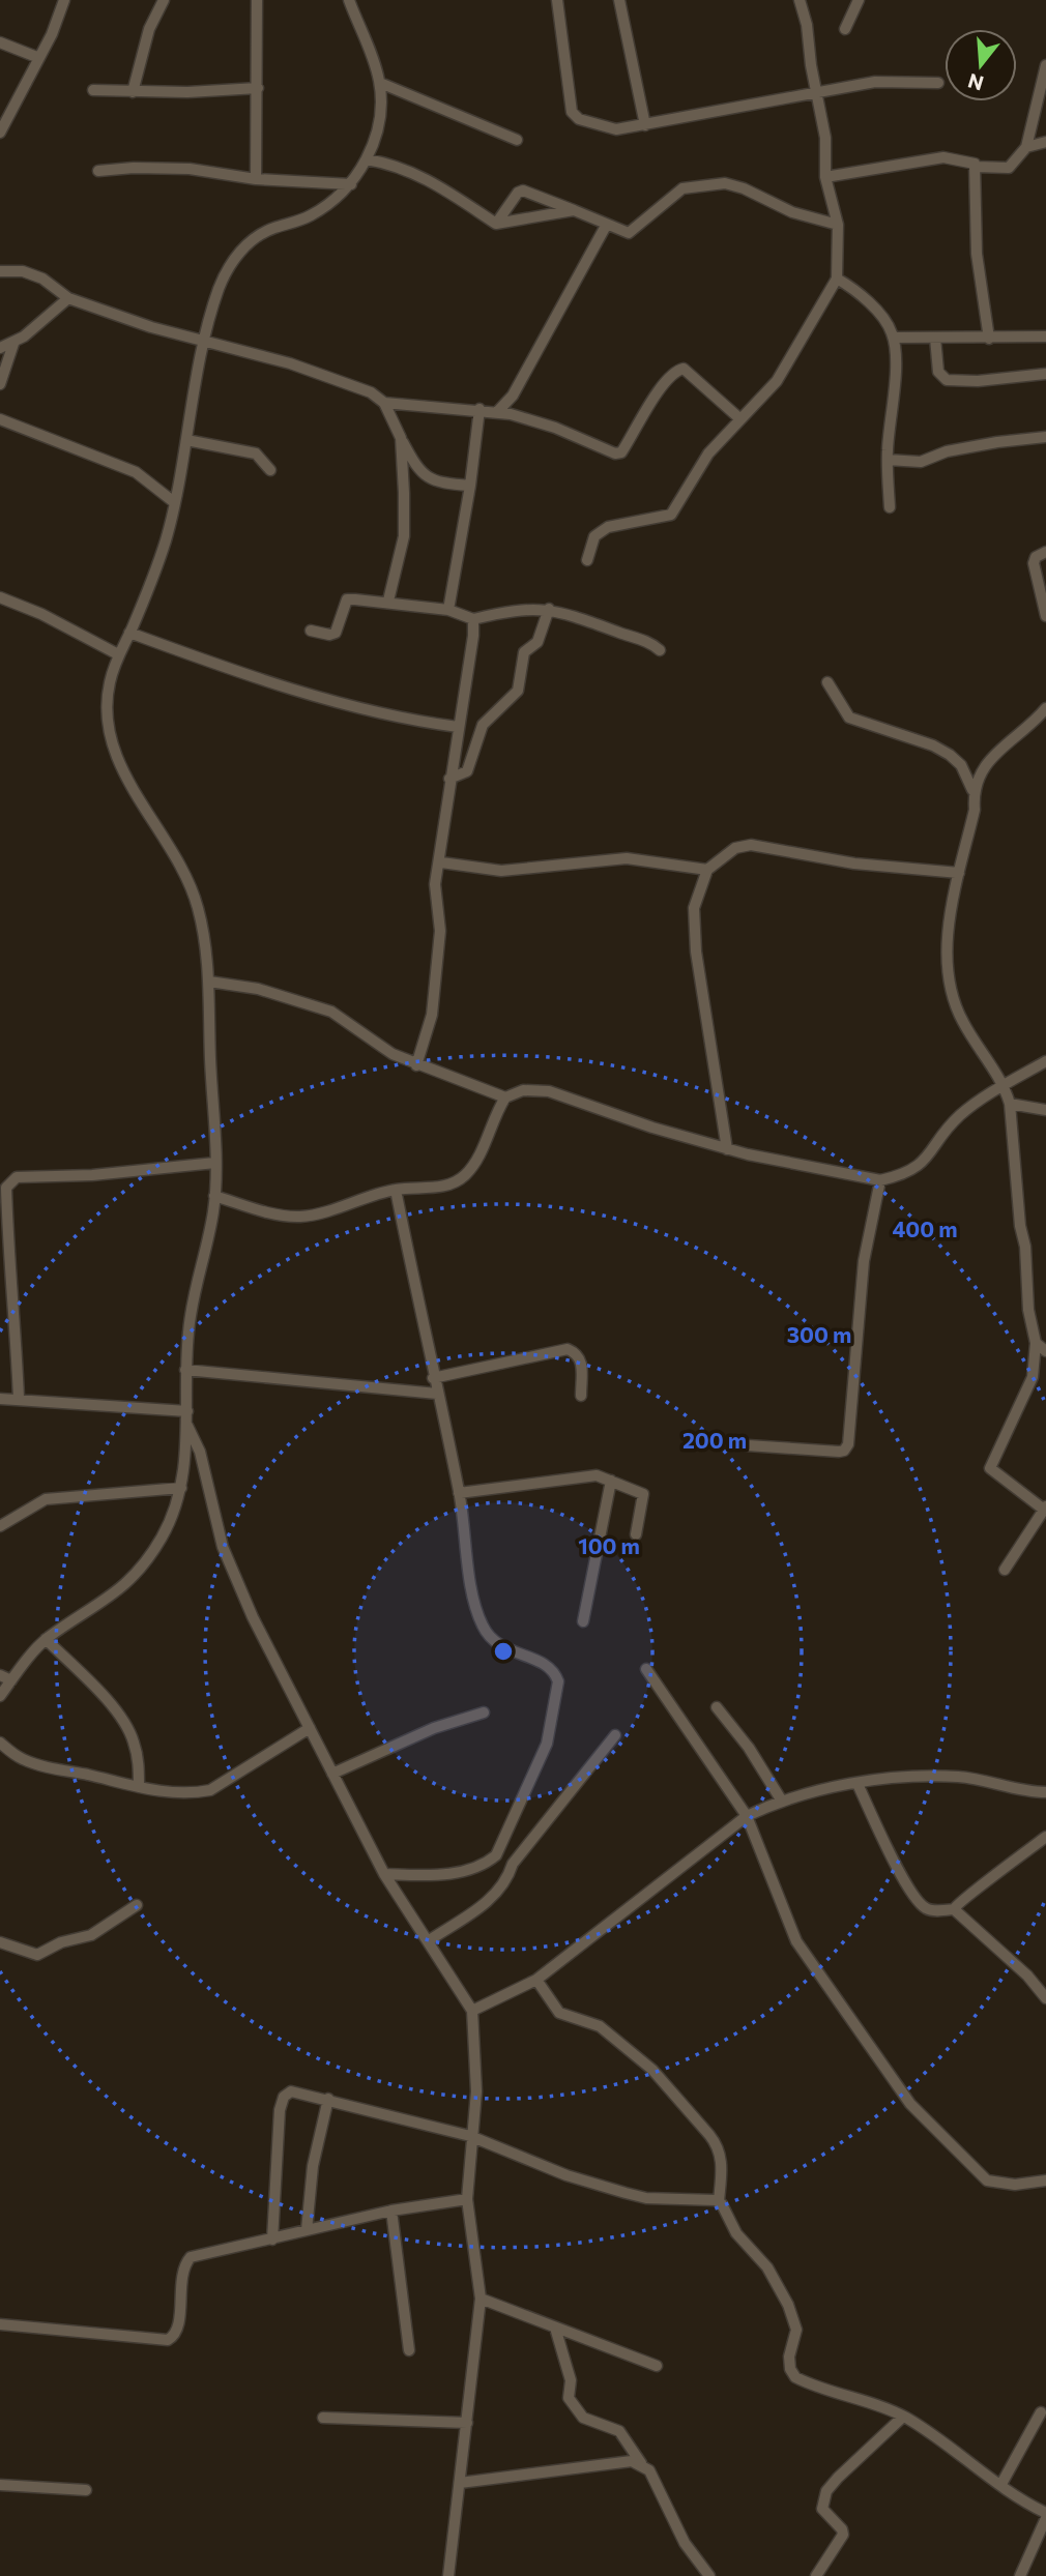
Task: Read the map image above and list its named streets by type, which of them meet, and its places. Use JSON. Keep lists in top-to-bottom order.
{
  "north": "bottom",
  "rings": [
    "400 m",
    "300 m",
    "200 m",
    "100 m"
  ]
}
